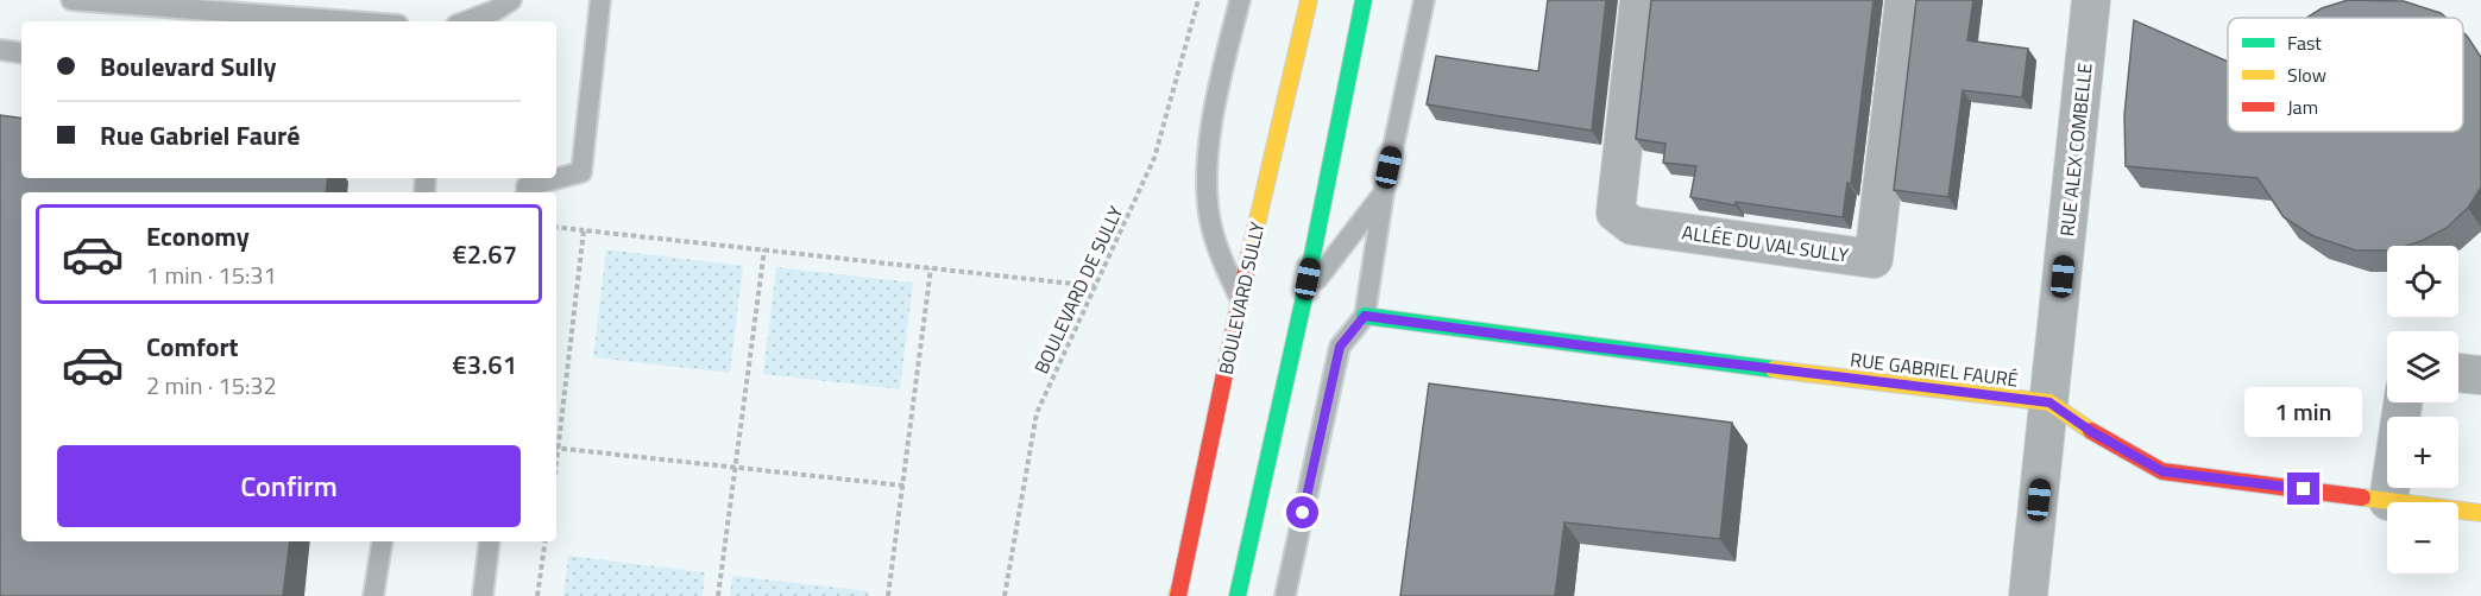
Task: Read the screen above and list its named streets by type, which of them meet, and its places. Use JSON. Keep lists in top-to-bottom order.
{
  "streets": {
    "street": [
      "RUE ALEX COMBELLE",
      "ALLÉE DU VAL SULLY",
      "BOULEVARD SULLY",
      "RUE GABRIEL FAURÉ"
    ],
    "path": ["BOULEVARD DE SULLY"]
  },
  "crossings": [
    ["RUE ALEX COMBELLE", "RUE GABRIEL FAURÉ"]
  ],
  "legend": ["Fast", "Slow", "Jam"],
  "page": {
    "banner": ["Boulevard Sully", "Rue Gabriel Fauré"],
    "list": [
      {
        "name": "Economy",
        "note": "1 min · 15:31",
        "value": "€2.67"
      },
      {
        "name": "Comfort",
        "note": "2 min · 15:32",
        "value": "€3.61"
      }
    ],
    "map_buttons": ["+", "−"],
    "bubble": "1 min",
    "buttons": "Confirm"
  }
}
